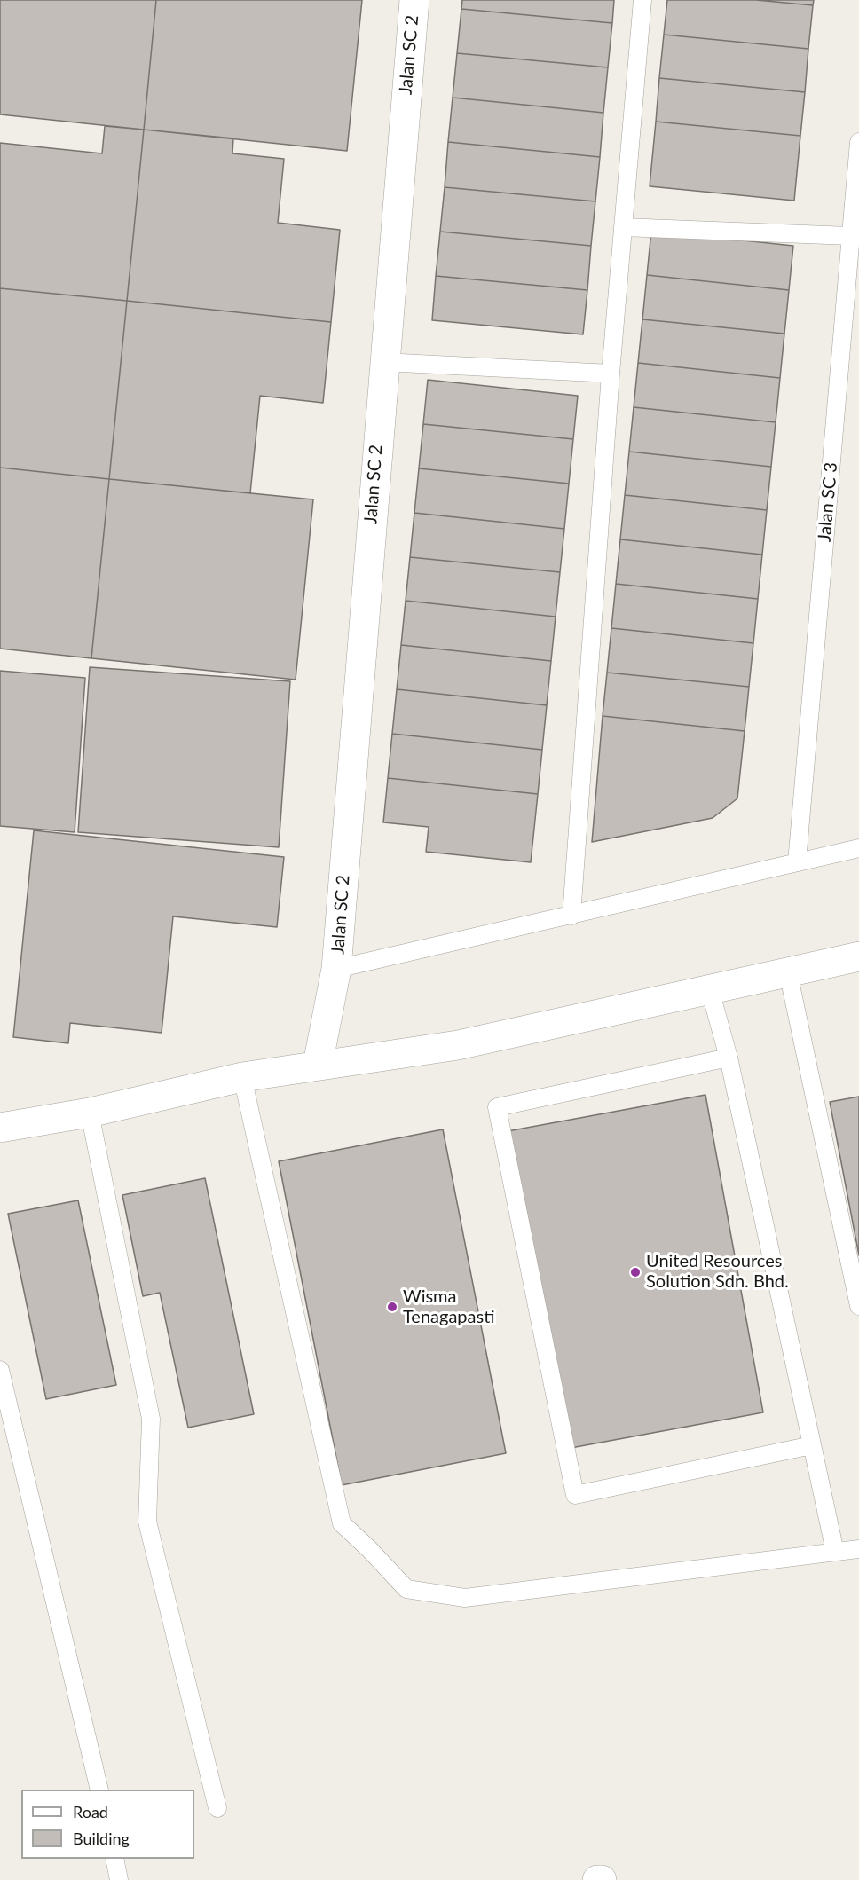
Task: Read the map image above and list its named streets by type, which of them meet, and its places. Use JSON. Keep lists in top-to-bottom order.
{
  "streets": {
    "street": ["Jalan SC 2"],
    "lane": ["Jalan SC 3"]
  },
  "places": ["United Resources Solution Sdn. Bhd.", "Wisma Tenagapasti"],
  "legend": ["Road", "Building"]
}
